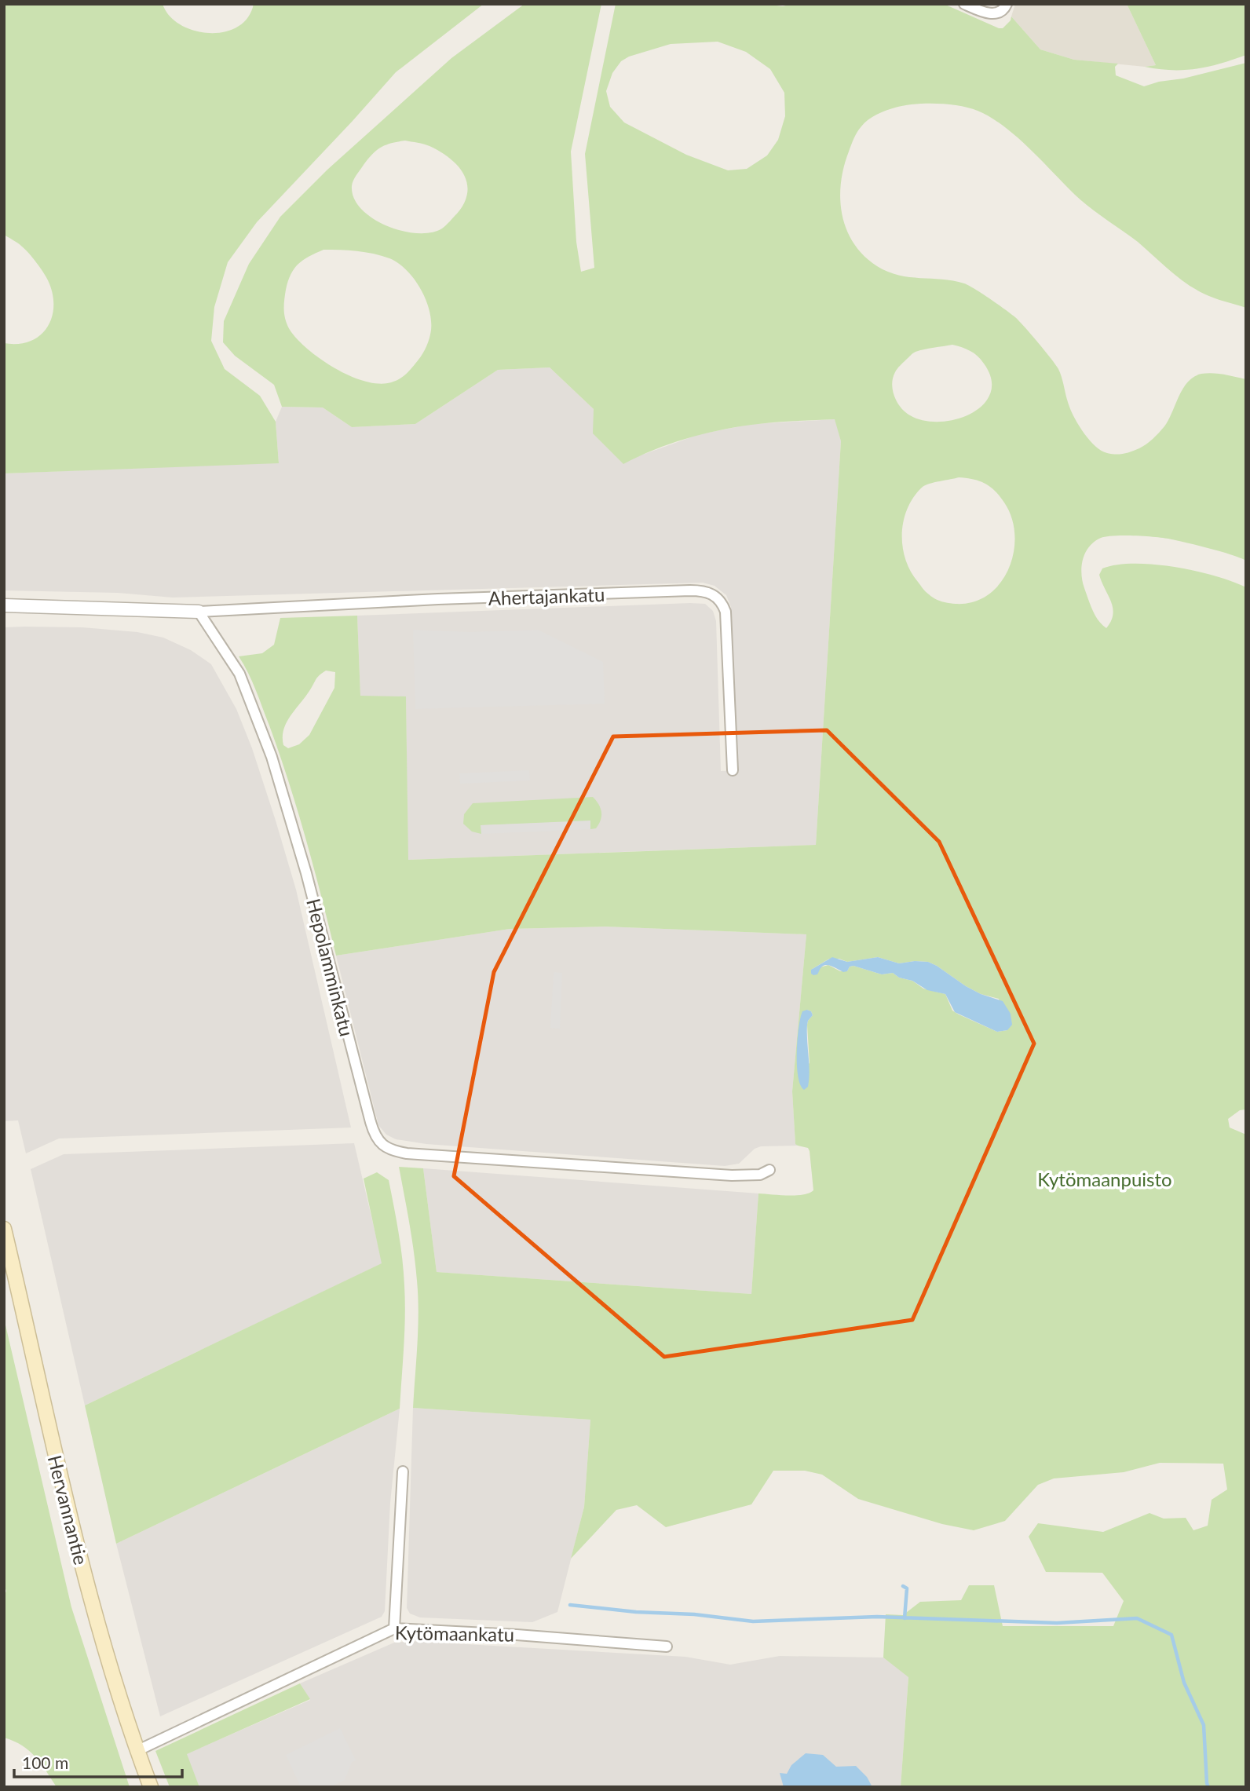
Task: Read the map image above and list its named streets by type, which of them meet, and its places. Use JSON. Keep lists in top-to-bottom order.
{
  "streets": {
    "main road": ["Hervannantie"],
    "street": ["Ahertajankatu", "Hepolamminkatu", "Kytömaankatu"]
  },
  "crossings": [
    ["Ahertajankatu", "Hepolamminkatu"],
    ["Hervannantie", "Kytömaankatu"]
  ],
  "parks": ["Kytömaanpuisto"],
  "scale_bar": "100 m"
}
